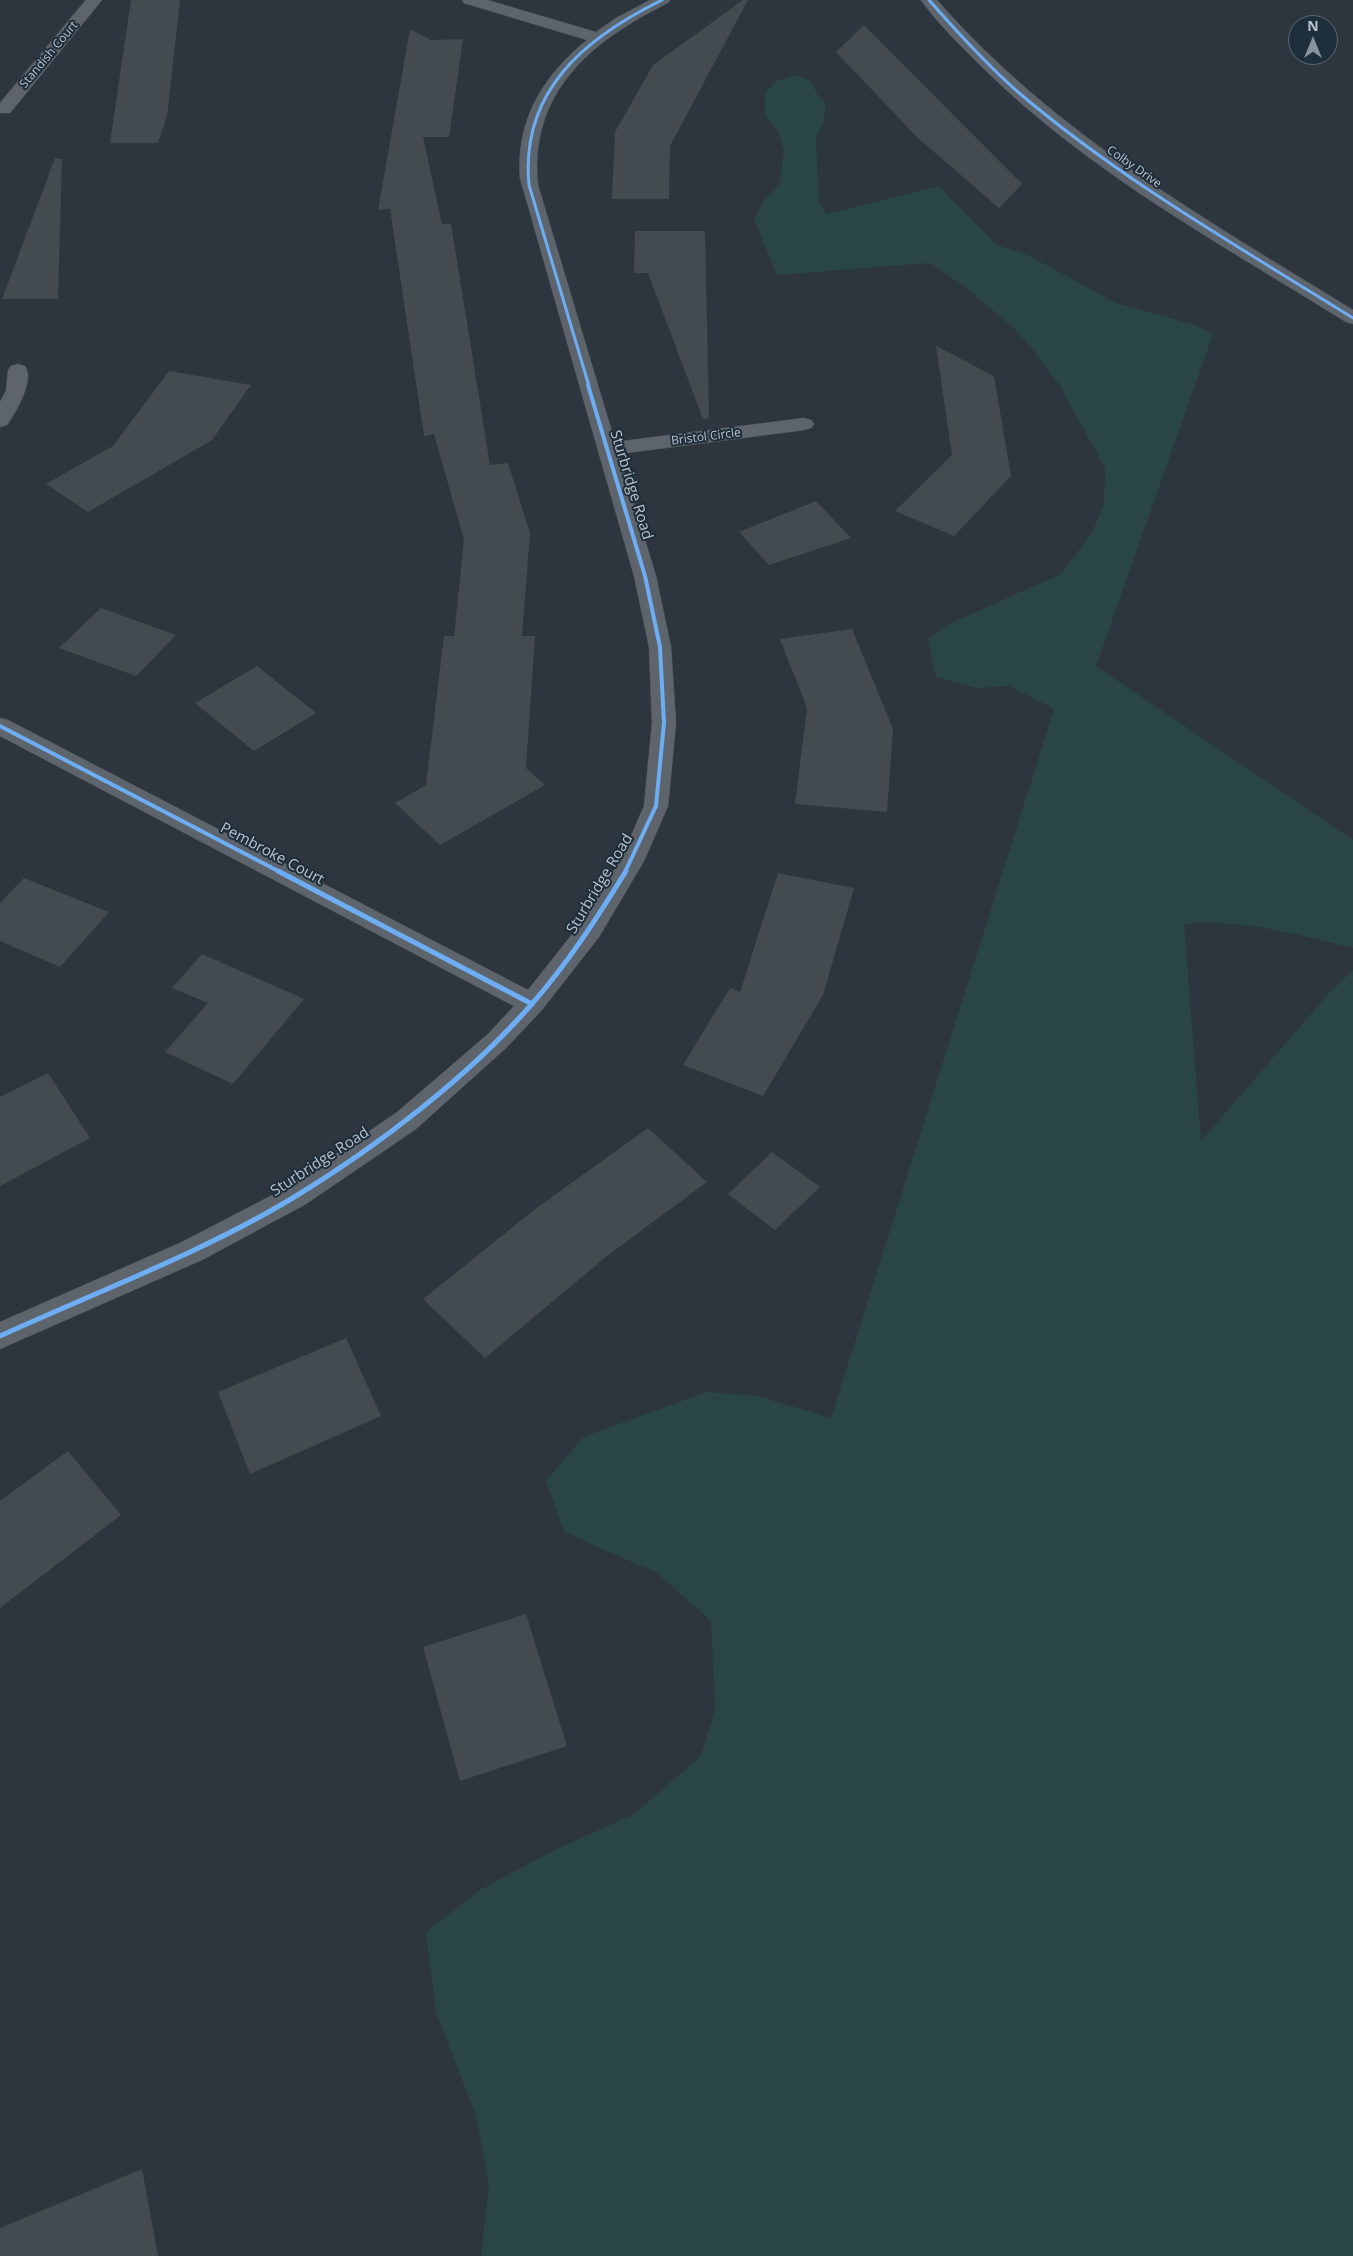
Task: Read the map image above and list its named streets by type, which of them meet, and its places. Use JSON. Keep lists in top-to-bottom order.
{
  "streets": {
    "street": [
      "Standish Court",
      "Colby Drive",
      "Bristol Circle",
      "Sturbridge Road",
      "Pembroke Court"
    ]
  },
  "crossings": [
    ["Bristol Circle", "Sturbridge Road"],
    ["Sturbridge Road", "Pembroke Court"]
  ],
  "north": "top"
}
